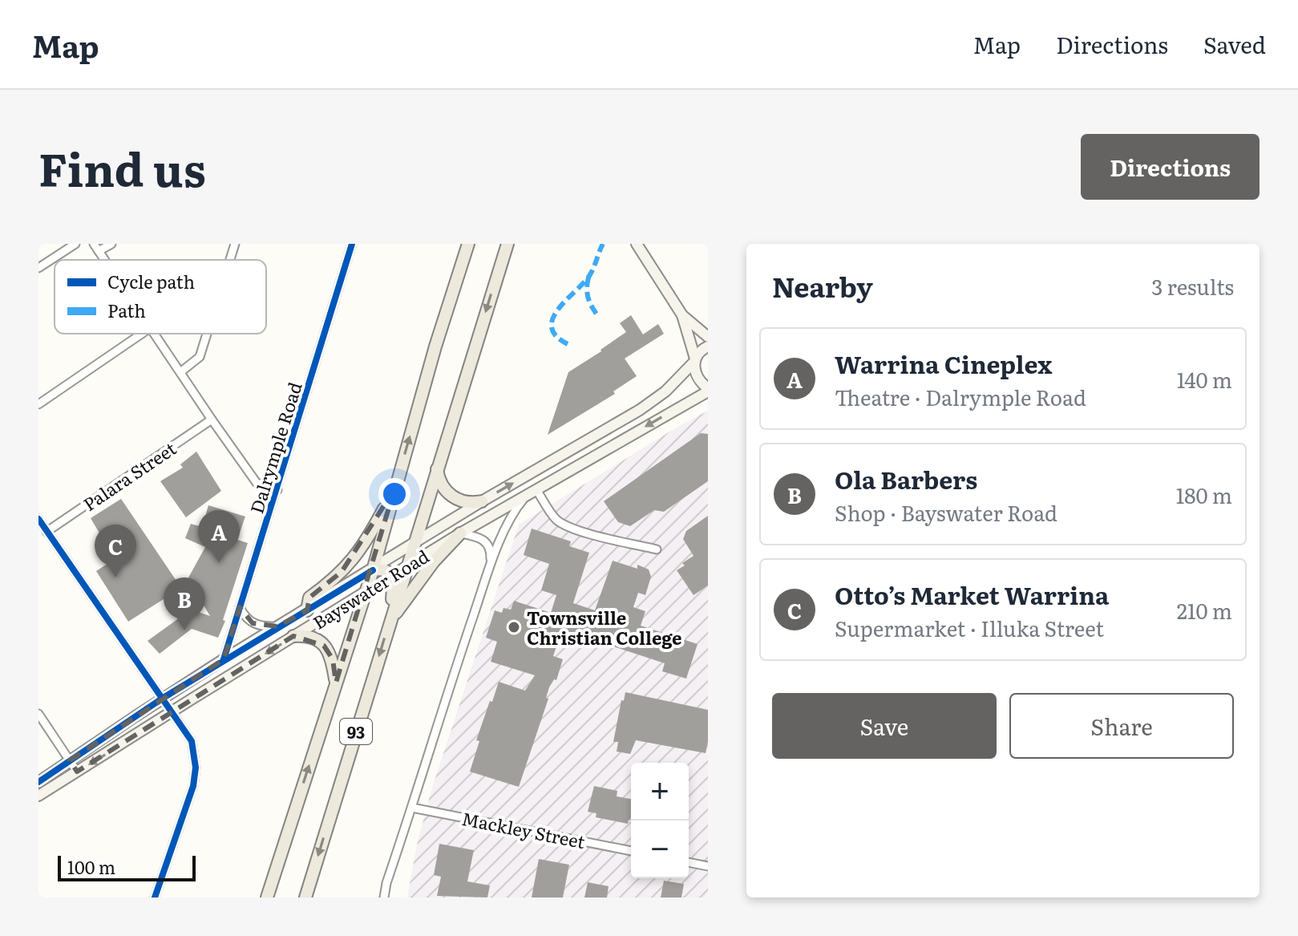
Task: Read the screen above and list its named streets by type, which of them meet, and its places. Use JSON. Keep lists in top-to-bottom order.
{
  "streets": {
    "main road": ["Bayswater Road", "93"],
    "street": ["Dalrymple Road", "Palara Street", "Mackley Street"]
  },
  "crossings": [
    ["Dalrymple Road", "Bayswater Road"],
    ["Bayswater Road", "93"]
  ],
  "places": ["Townsville Christian College"],
  "legend": ["Cycle path", "Path"],
  "scale_bar": "100 m",
  "page": {
    "header": "Map",
    "nav": ["Map", "Directions", "Saved"],
    "title": "Find us",
    "buttons": [
      "Directions",
      ["Save", "Share"]
    ],
    "heading": ["Nearby", "3 results"],
    "list": [
      {
        "mark": "A",
        "name": "Warrina Cineplex",
        "note": "Theatre · Dalrymple Road",
        "value": "140 m"
      },
      {
        "mark": "B",
        "name": "Ola Barbers",
        "note": "Shop · Bayswater Road",
        "value": "180 m"
      },
      {
        "mark": "C",
        "name": "Otto’s Market Warrina",
        "note": "Supermarket · Illuka Street",
        "value": "210 m"
      }
    ],
    "pins": ["A", "C", "B"],
    "map_buttons": ["+", "−"],
    "scale": "100 m"
  }
}
